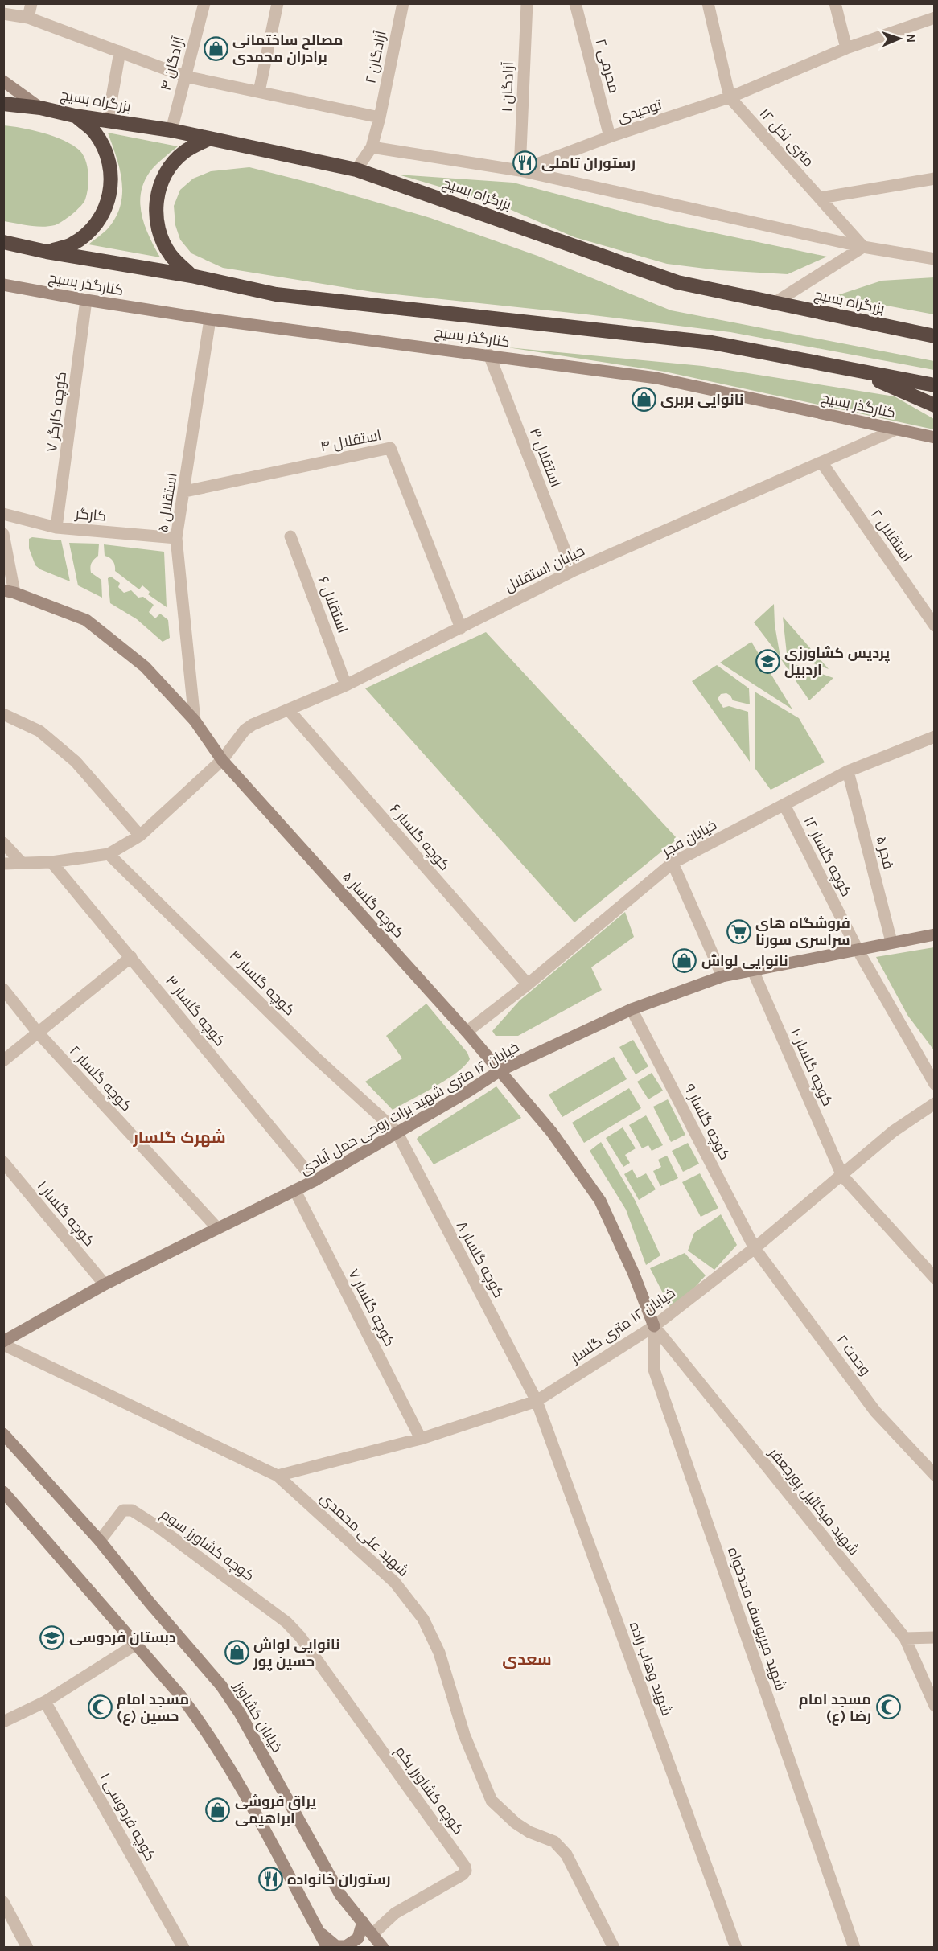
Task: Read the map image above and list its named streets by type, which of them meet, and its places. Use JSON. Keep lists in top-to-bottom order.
{
  "streets": {
    "highway": ["بزرگراه بسیج"],
    "main road": [
      "کنارگذر بسیج",
      "کوچه گلسار ۵",
      "خیابان ۱۶ متری شهید برات روحی حمل آبادی",
      "خیابان کشاورز"
    ],
    "street": [
      "آزادگان ۲",
      "آزادگان ۴",
      "محرمی ۲",
      "آزادگان ۱",
      "توحیدی",
      "۱۲ متری نخل",
      "کوچه کارگر ۷",
      "استقلال ۴",
      "استقلال ۳",
      "استقلال ۵",
      "کارگر",
      "استقلال ۲",
      "خیابان استقلال",
      "استقلال ۶",
      "کوچه گلسار ۶",
      "خیابان فجر",
      "فجر ۵",
      "کوچه گلسار ۱۲",
      "کوچه گلسار ۴",
      "کوچه گلسار ۳",
      "کوچه گلسار ۱۰",
      "کوچه گلسار ۲",
      "کوچه گلسار ۹",
      "کوچه گلسار ۱",
      "کوچه گلسار ۸",
      "کوچه گلسار ۷",
      "خیابان ۱۲ متری گلسار",
      "وحدت ۲",
      "شهید میکائیل پورجعفر",
      "شهید علی محمدی",
      "کوچه کشاورز سوم",
      "شهید میریوسف مددخواه",
      "شهید وهاب زاده",
      "کوچه کشاورز یکم",
      "کوچه فردوسی ۱"
    ]
  },
  "crossings": [
    ["آزادگان ۲", "توحیدی"],
    ["آزادگان ۴", "بزرگراه بسیج"],
    ["محرمی ۲", "توحیدی"],
    ["آزادگان ۱", "توحیدی"],
    ["توحیدی", "۱۲ متری نخل"],
    ["کنارگذر بسیج", "کوچه کارگر ۷"],
    ["کنارگذر بسیج", "استقلال ۳"],
    ["کنارگذر بسیج", "استقلال ۵"],
    ["کنارگذر بسیج", "خیابان استقلال"],
    ["کوچه کارگر ۷", "کارگر"],
    ["استقلال ۴", "استقلال ۵"],
    ["استقلال ۴", "خیابان استقلال"],
    ["استقلال ۳", "خیابان استقلال"],
    ["استقلال ۵", "کارگر"],
    ["استقلال ۵", "کوچه گلسار ۵"],
    ["استقلال ۲", "خیابان استقلال"],
    ["خیابان استقلال", "استقلال ۶"],
    ["خیابان استقلال", "کوچه گلسار ۶"],
    ["خیابان استقلال", "کوچه گلسار ۵"],
    ["خیابان استقلال", "کوچه گلسار ۴"],
    ["کوچه گلسار ۶", "خیابان فجر"],
    ["خیابان فجر", "فجر ۵"],
    ["خیابان فجر", "کوچه گلسار ۱۲"],
    ["خیابان فجر", "کوچه گلسار ۵"],
    ["فجر ۵", "خیابان ۱۶ متری شهید برات روحی حمل آبادی"],
    ["کوچه گلسار ۱۲", "خیابان ۱۶ متری شهید برات روحی حمل آبادی"],
    ["کوچه گلسار ۵", "خیابان ۱۶ متری شهید برات روحی حمل آبادی"],
    ["کوچه گلسار ۵", "خیابان ۱۲ متری گلسار"],
    ["کوچه گلسار ۵", "شهید میکائیل پورجعفر"],
    ["کوچه گلسار ۵", "شهید میریوسف مددخواه"],
    ["کوچه گلسار ۴", "خیابان ۱۶ متری شهید برات روحی حمل آبادی"],
    ["کوچه گلسار ۴", "کوچه گلسار ۸"],
    ["کوچه گلسار ۳", "خیابان ۱۶ متری شهید برات روحی حمل آبادی"],
    ["کوچه گلسار ۱۰", "خیابان ۱۶ متری شهید برات روحی حمل آبادی"],
    ["کوچه گلسار ۱۰", "خیابان ۱۲ متری گلسار"],
    ["کوچه گلسار ۲", "خیابان ۱۶ متری شهید برات روحی حمل آبادی"],
    ["خیابان ۱۶ متری شهید برات روحی حمل آبادی", "کوچه گلسار ۹"],
    ["خیابان ۱۶ متری شهید برات روحی حمل آبادی", "کوچه گلسار ۱"],
    ["خیابان ۱۶ متری شهید برات روحی حمل آبادی", "کوچه گلسار ۸"],
    ["خیابان ۱۶ متری شهید برات روحی حمل آبادی", "کوچه گلسار ۷"],
    ["خیابان ۱۶ متری شهید برات روحی حمل آبادی", "شهید علی محمدی"],
    ["کوچه گلسار ۹", "خیابان ۱۲ متری گلسار"],
    ["کوچه گلسار ۹", "وحدت ۲"],
    ["کوچه گلسار ۸", "خیابان ۱۲ متری گلسار"],
    ["کوچه گلسار ۸", "شهید وهاب زاده"],
    ["کوچه گلسار ۷", "خیابان ۱۲ متری گلسار"],
    ["خیابان ۱۲ متری گلسار", "وحدت ۲"],
    ["خیابان ۱۲ متری گلسار", "شهید میکائیل پورجعفر"],
    ["خیابان ۱۲ متری گلسار", "شهید علی محمدی"],
    ["خیابان ۱۲ متری گلسار", "شهید میریوسف مددخواه"],
    ["خیابان ۱۲ متری گلسار", "شهید وهاب زاده"],
    ["شهید میکائیل پورجعفر", "شهید میریوسف مددخواه"],
    ["کوچه کشاورز سوم", "خیابان کشاورز"],
    ["کوچه کشاورز سوم", "کوچه کشاورز یکم"],
    ["خیابان کشاورز", "کوچه کشاورز یکم"]
  ],
  "districts": ["شهرک گلسار", "سعدی"],
  "places": {
    "shop": [
      "مصالح ساختمانی برادران محمدی",
      "نانوایی بربری",
      "نانوایی لواش",
      "نانوایی لواش حسین پور",
      "یراق فروشی ابراهیمی"
    ],
    "restaurant": ["رستوران تاملی", "رستوران خانواده"],
    "school or university": ["پردیس کشاورزی اردبیل", "دبستان فردوسی"],
    "supermarket": ["فروشگاه های سراسری سورنا"],
    "mosque": ["مسجد امام حسین (ع)", "مسجد امام رضا (ع)"]
  },
  "north": "right"
}
